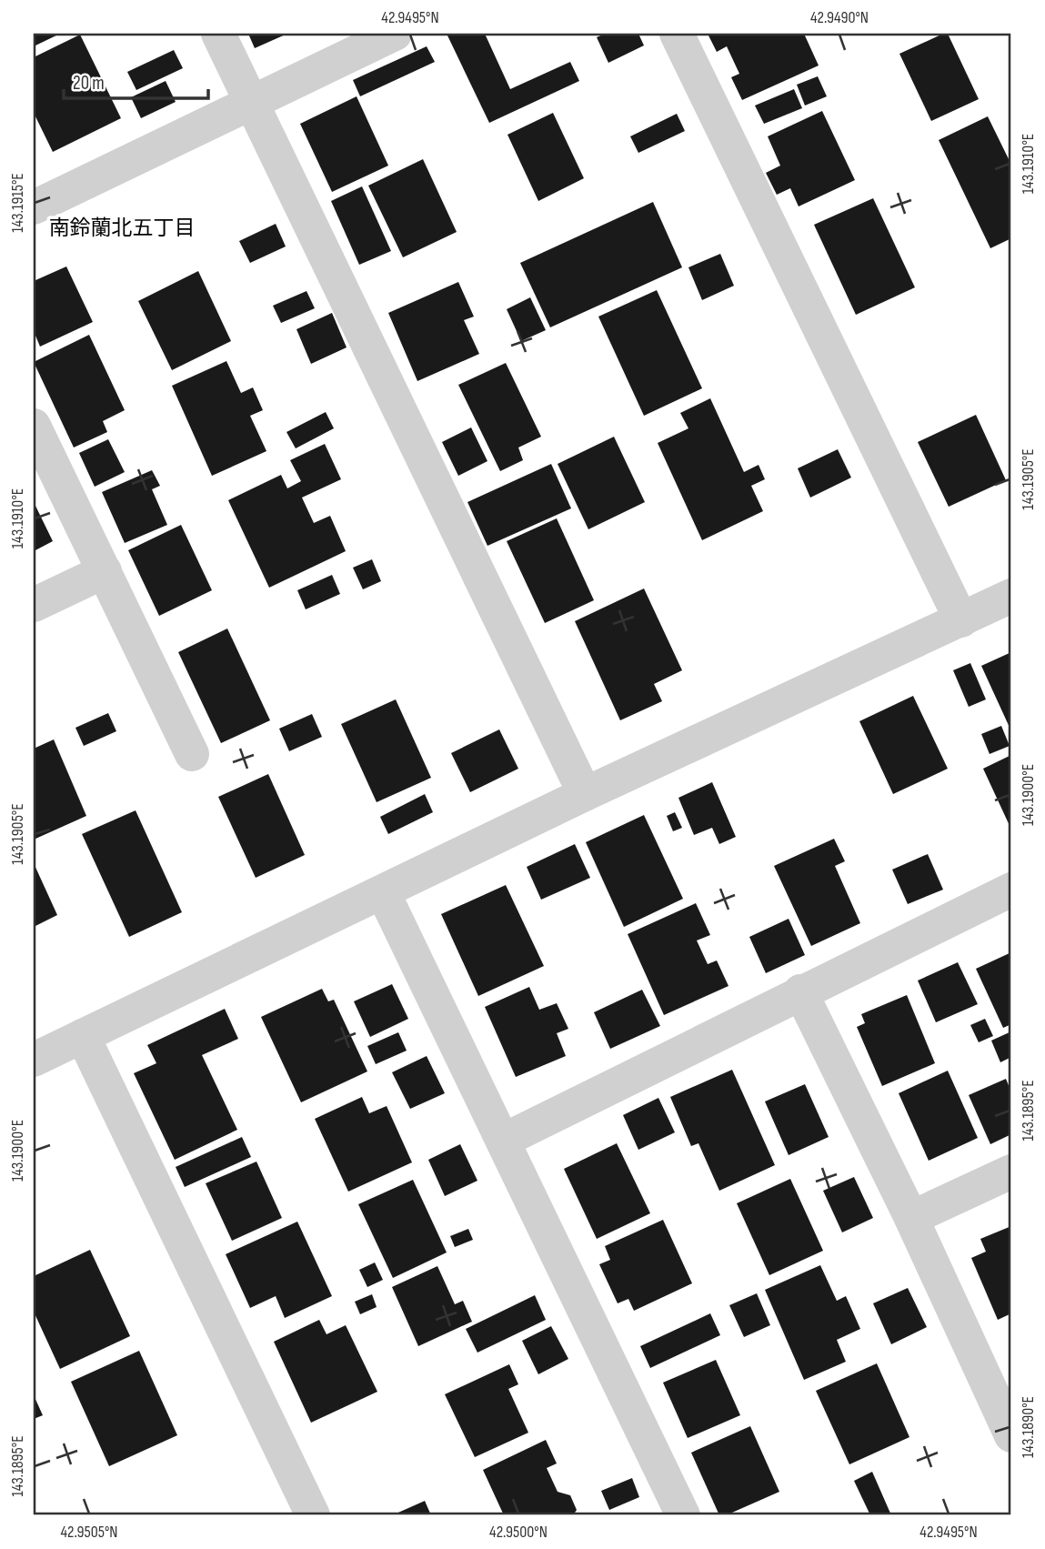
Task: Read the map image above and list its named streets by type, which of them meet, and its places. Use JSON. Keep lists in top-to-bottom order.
{
  "districts": ["南鈴蘭北五丁目"],
  "scale_bar": "20 m",
  "coordinates": [
    "42.9495°N",
    "42.9490°N",
    "143.1910°E",
    "143.1915°E",
    "143.1905°E",
    "143.1900°E",
    "143.1895°E",
    "143.1890°E",
    "42.9505°N",
    "42.9500°N"
  ]
}
